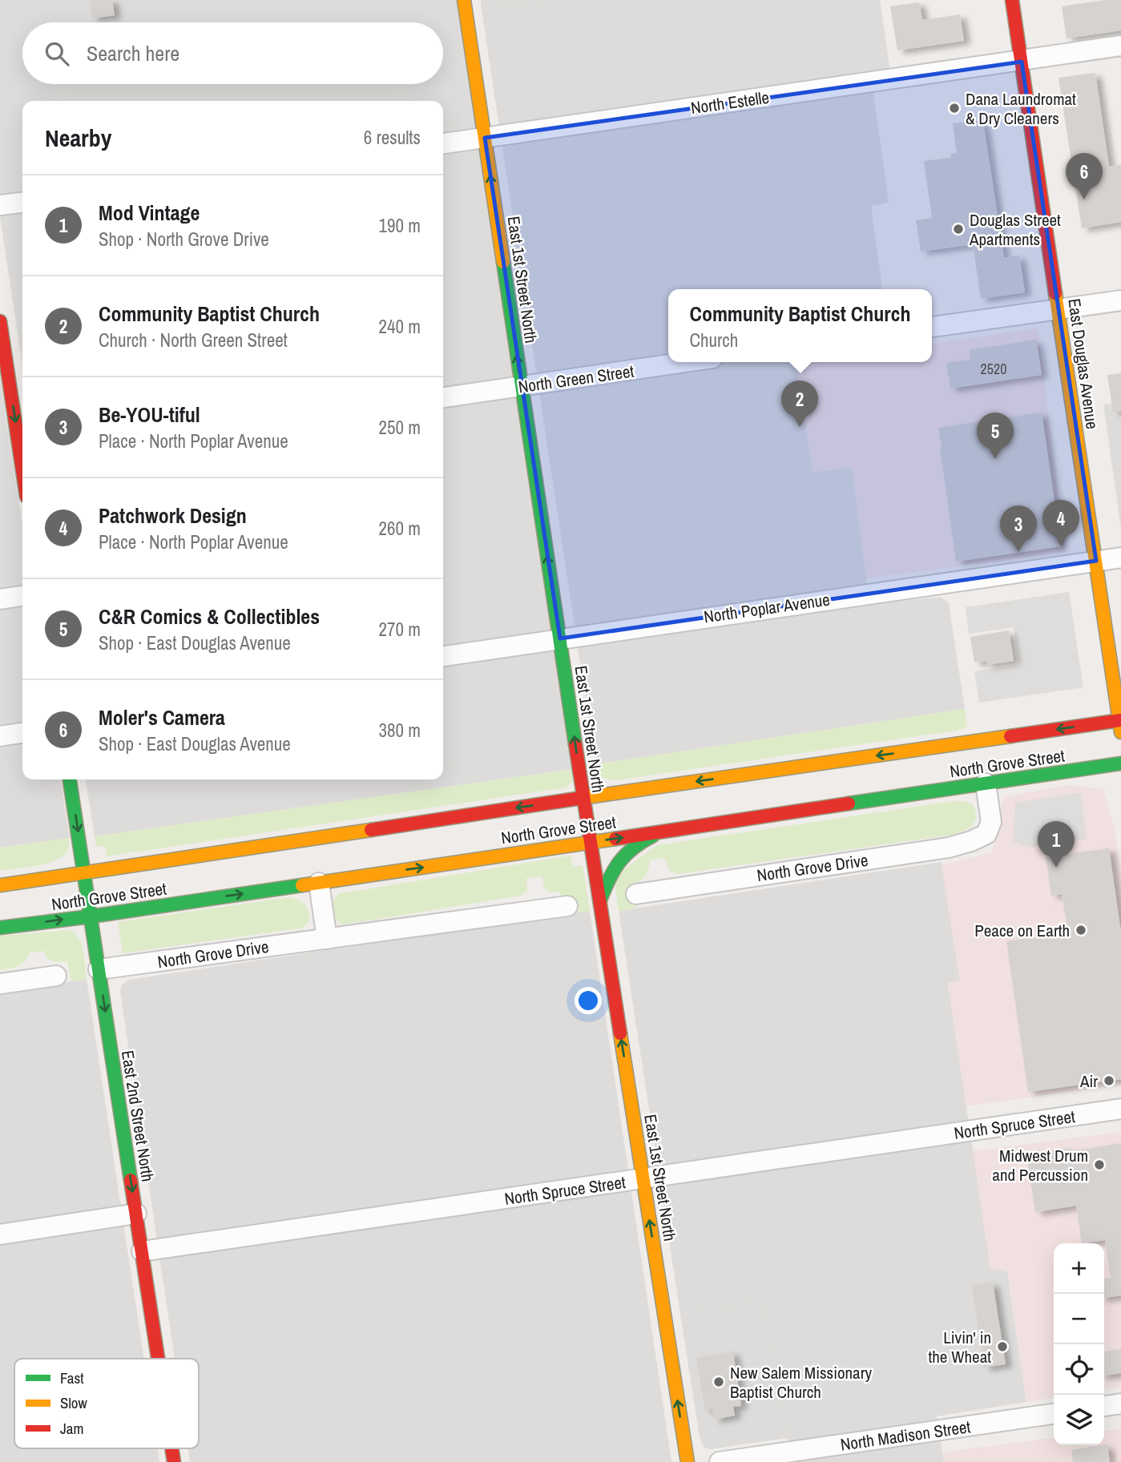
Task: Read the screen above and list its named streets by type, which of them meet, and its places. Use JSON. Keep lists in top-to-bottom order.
{
  "streets": {
    "street": [
      "North Estelle",
      "East 1st Street North",
      "East Douglas Avenue",
      "North Green Street",
      "North Poplar Avenue",
      "North Grove Street",
      "North Grove Drive",
      "East 2nd Street North",
      "North Spruce Street",
      "North Madison Street"
    ]
  },
  "crossings": [
    ["North Estelle", "East 1st Street North"],
    ["North Estelle", "East Douglas Avenue"],
    ["East 1st Street North", "North Green Street"],
    ["East 1st Street North", "North Poplar Avenue"],
    ["East 1st Street North", "North Grove Street"],
    ["East 1st Street North", "North Spruce Street"],
    ["East Douglas Avenue", "North Poplar Avenue"],
    ["East Douglas Avenue", "North Grove Street"],
    ["North Grove Street", "North Grove Drive"],
    ["North Grove Street", "East 2nd Street North"],
    ["North Grove Drive", "East 2nd Street North"],
    ["East 2nd Street North", "North Spruce Street"]
  ],
  "one_way": ["East 1st Street North", "East 2nd Street North"],
  "places": [
    "Dana Laundromat & Dry Cleaners",
    "Douglas Street Apartments",
    "Peace on Earth",
    "Air",
    "Midwest Drum and Percussion",
    "Livin' in the Wheat",
    "New Salem Missionary Baptist Church"
  ],
  "house_numbers": ["2520"],
  "legend": ["Fast", "Slow", "Jam"],
  "page": {
    "search": "Search here",
    "heading": ["Nearby", "6 results"],
    "pins": [
      "6",
      "2",
      "5",
      "4",
      "3",
      "1"
    ],
    "list": [
      {
        "mark": "1",
        "name": "Mod Vintage",
        "note": "Shop · North Grove Drive",
        "value": "190 m"
      },
      {
        "mark": "2",
        "name": "Community Baptist Church",
        "note": "Church · North Green Street",
        "value": "240 m"
      },
      {
        "mark": "3",
        "name": "Be-YOU-tiful",
        "note": "Place · North Poplar Avenue",
        "value": "250 m"
      },
      {
        "mark": "4",
        "name": "Patchwork Design",
        "note": "Place · North Poplar Avenue",
        "value": "260 m"
      },
      {
        "mark": "5",
        "name": "C&R Comics & Collectibles",
        "note": "Shop · East Douglas Avenue",
        "value": "270 m"
      },
      {
        "mark": "6",
        "name": "Moler's Camera",
        "note": "Shop · East Douglas Avenue",
        "value": "380 m"
      }
    ],
    "popup": ["Community Baptist Church", "Church"],
    "map_buttons": ["+", "−"]
  }
}
